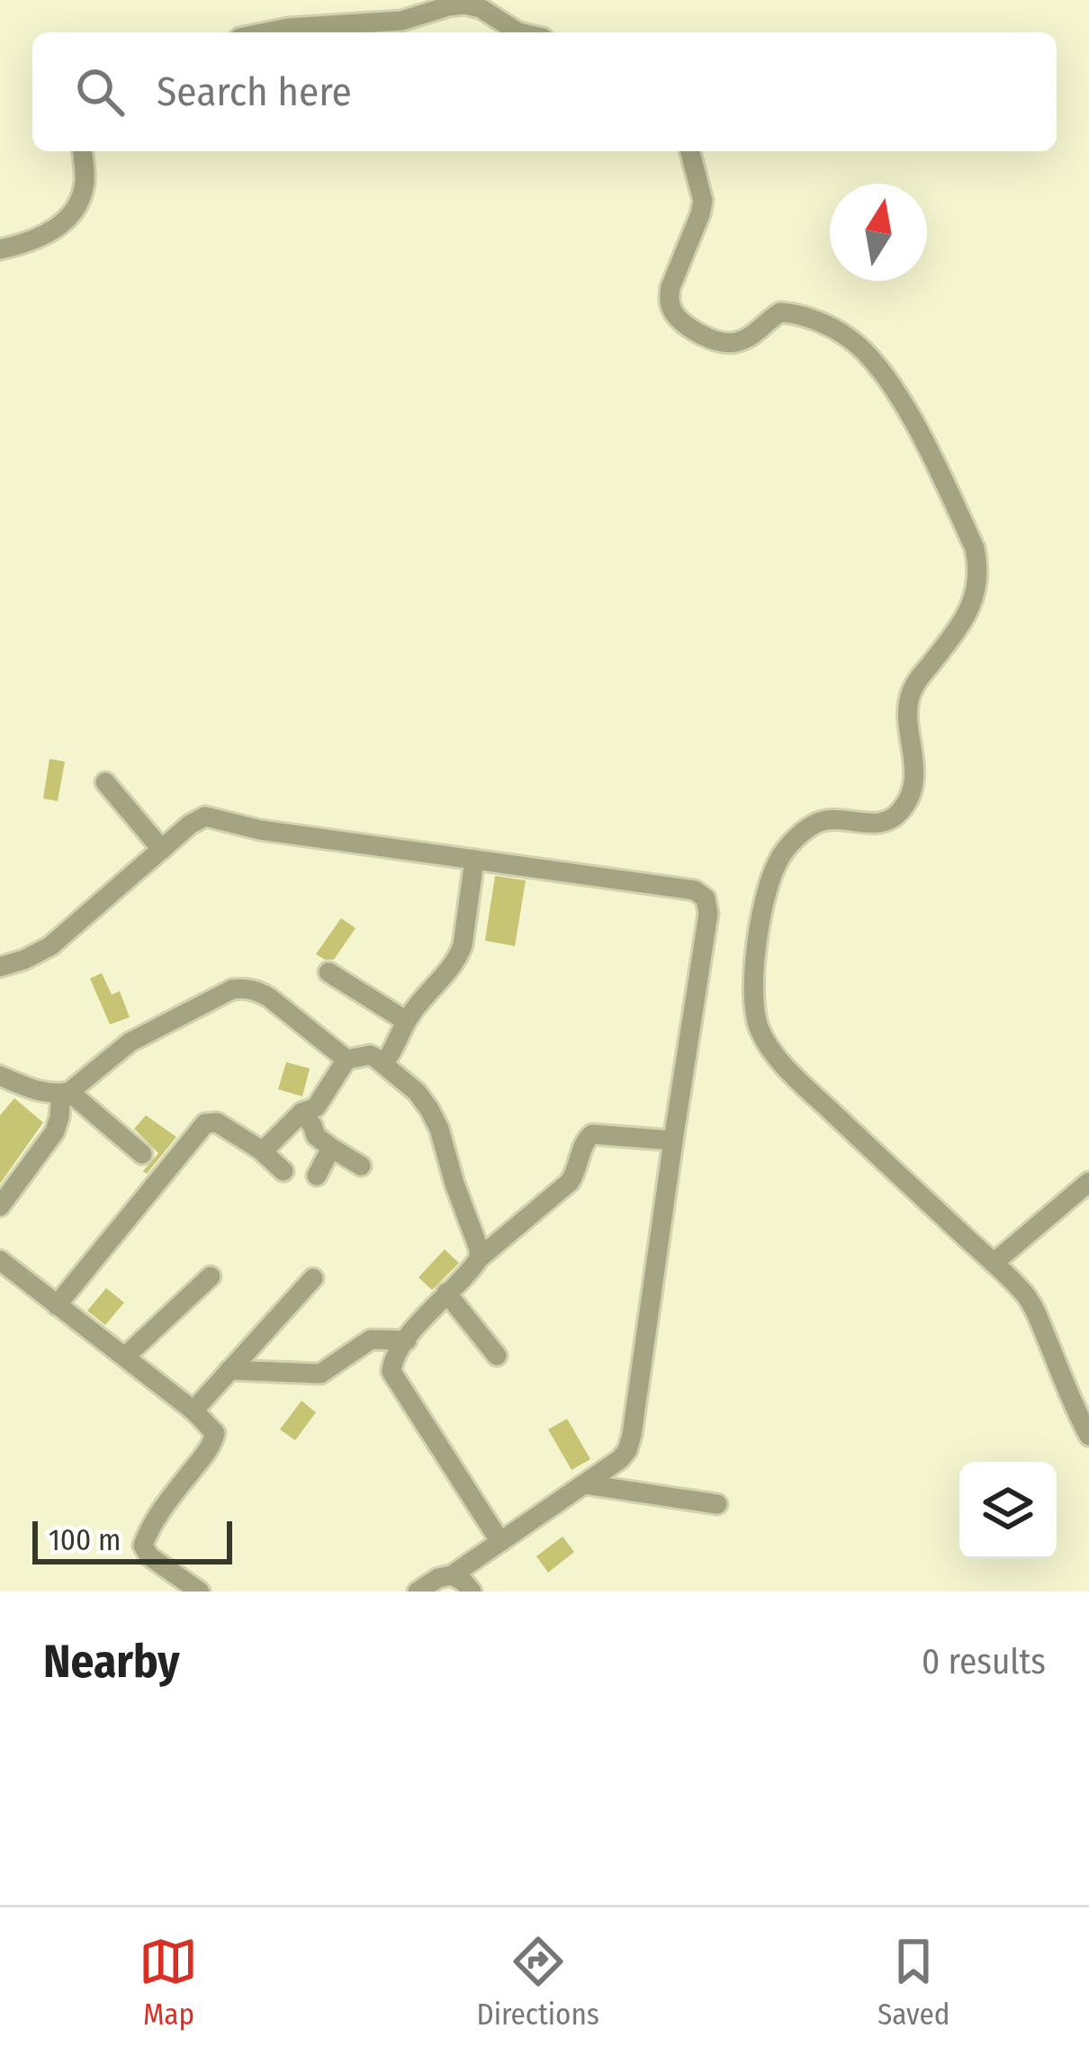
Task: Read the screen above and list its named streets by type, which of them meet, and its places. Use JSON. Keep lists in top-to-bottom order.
{
  "scale_bar": "100 m",
  "north": "top",
  "page": {
    "search": "Search here",
    "scale": "100 m",
    "heading": ["Nearby", "0 results"],
    "nav": ["Map", "Directions", "Saved"]
  }
}
